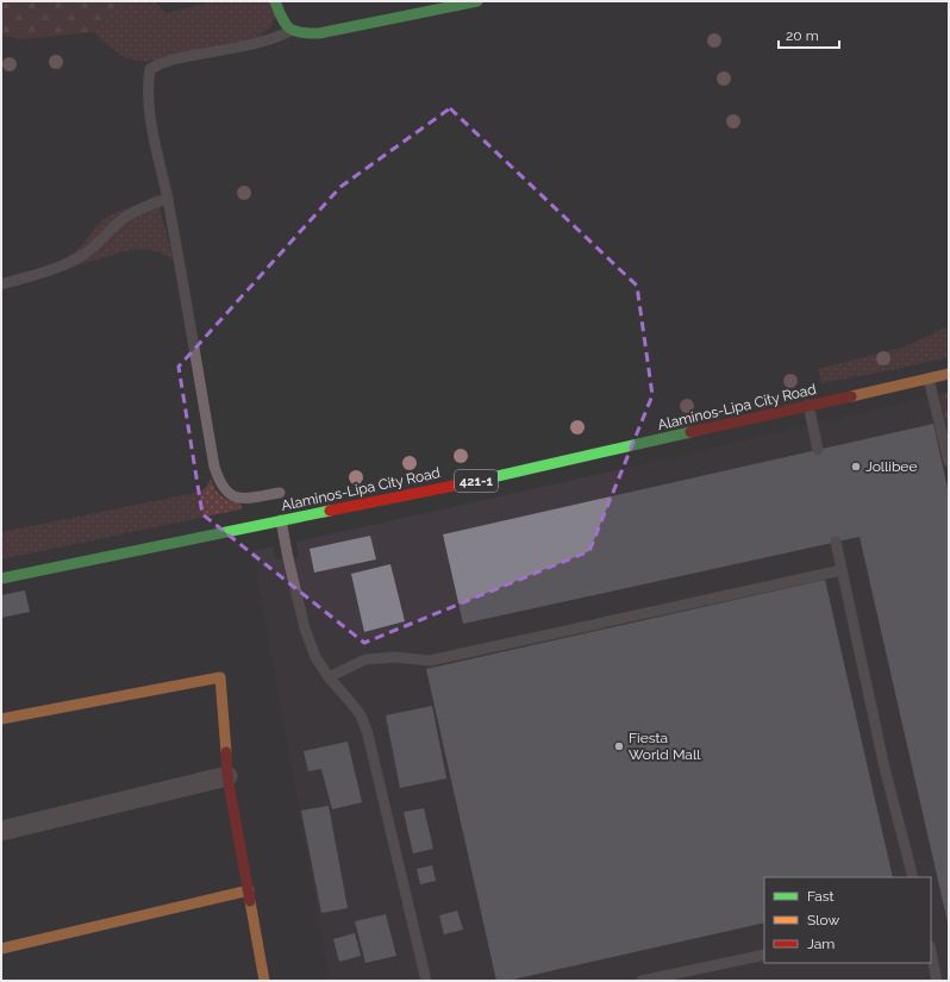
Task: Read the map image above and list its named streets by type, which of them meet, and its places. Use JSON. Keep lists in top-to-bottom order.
{
  "streets": {
    "street": ["Alaminos-Lipa City Road", "421-1"]
  },
  "places": ["Jollibee", "Fiesta World Mall"],
  "legend": ["Fast", "Slow", "Jam"],
  "scale_bar": "20 m"
}
